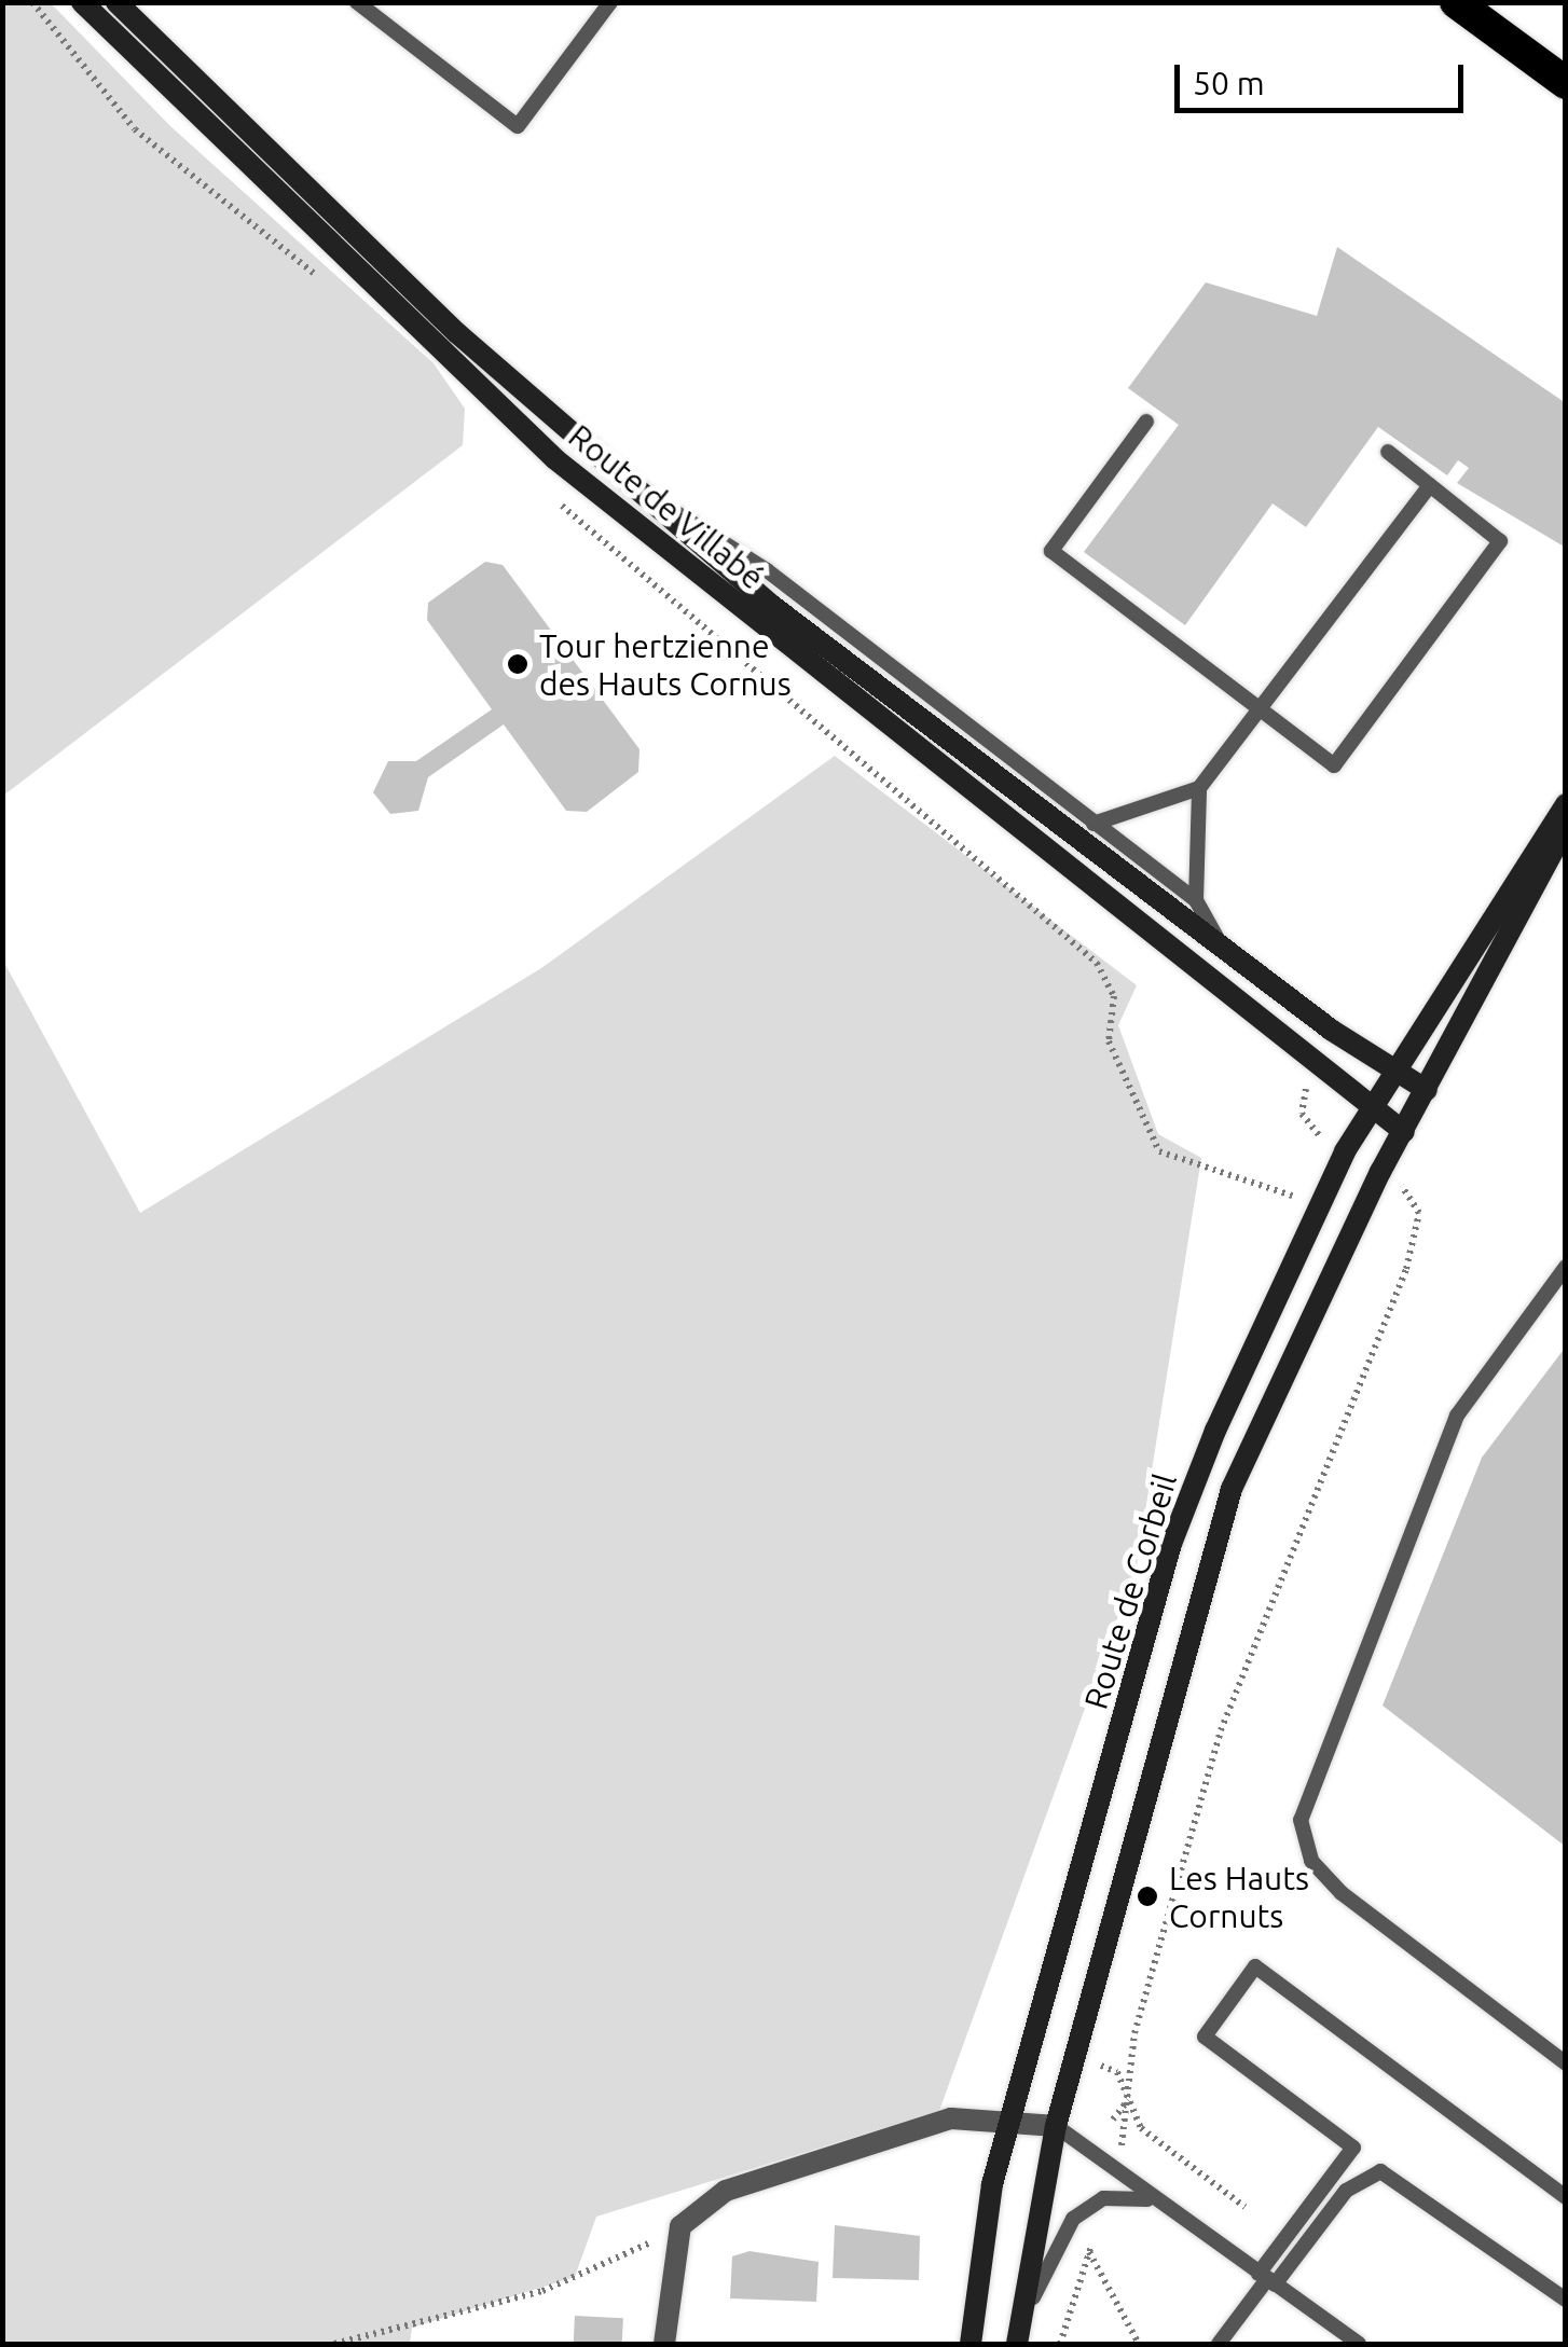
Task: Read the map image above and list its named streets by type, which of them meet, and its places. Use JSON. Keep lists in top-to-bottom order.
{
  "streets": {
    "street": ["Route de Villabé", "Route de Corbeil"]
  },
  "crossings": [
    ["Route de Villabé", "Route de Corbeil"]
  ],
  "places": ["Tour hertzienne des Hauts Cornus", "Les Hauts Cornuts"],
  "scale_bar": "50 m"
}
